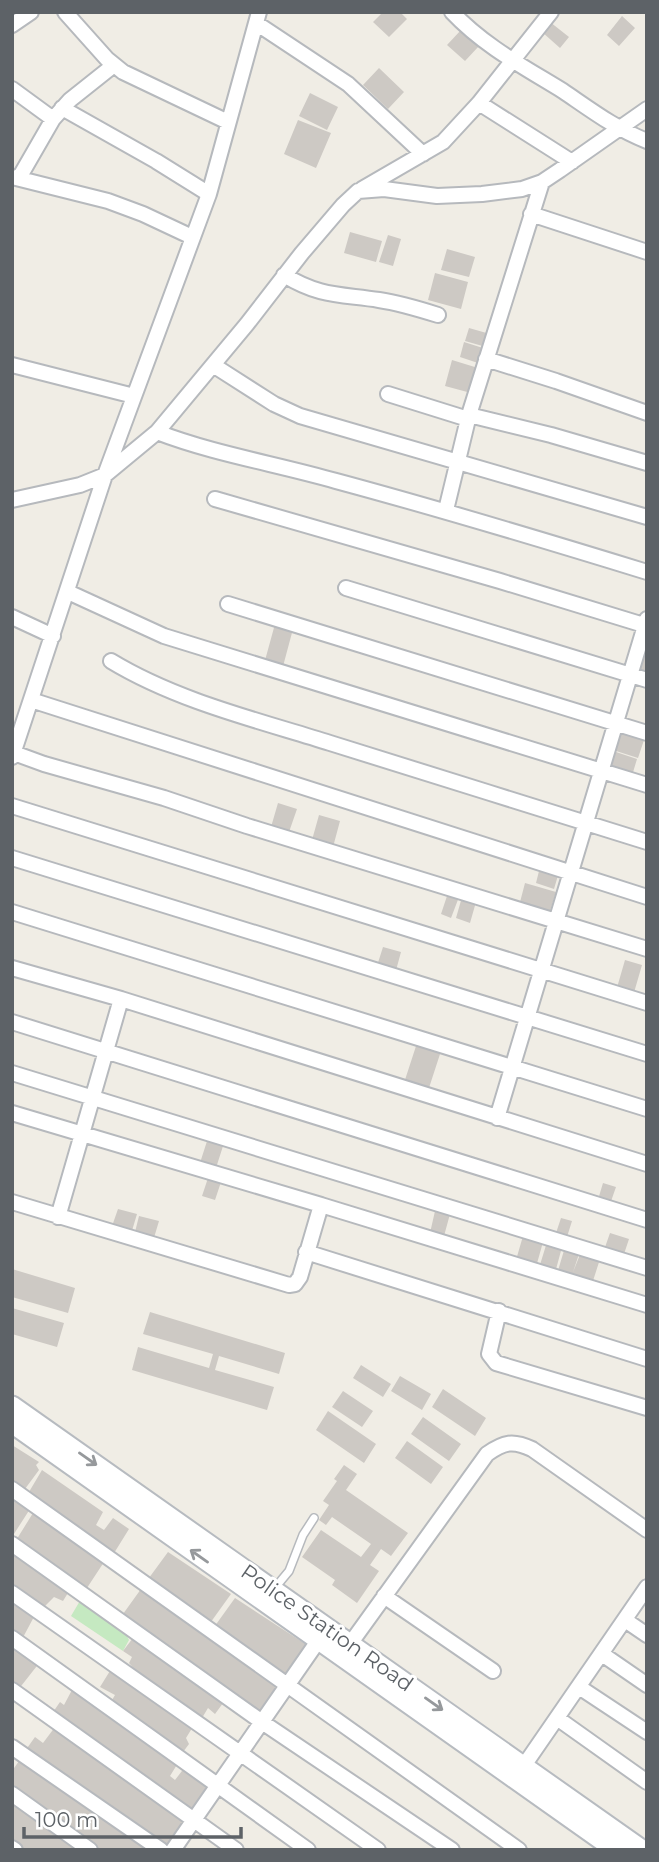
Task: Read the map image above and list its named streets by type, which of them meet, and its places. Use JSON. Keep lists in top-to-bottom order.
{
  "streets": {
    "street": ["Police Station Road"]
  },
  "scale_bar": "100 m"
}
